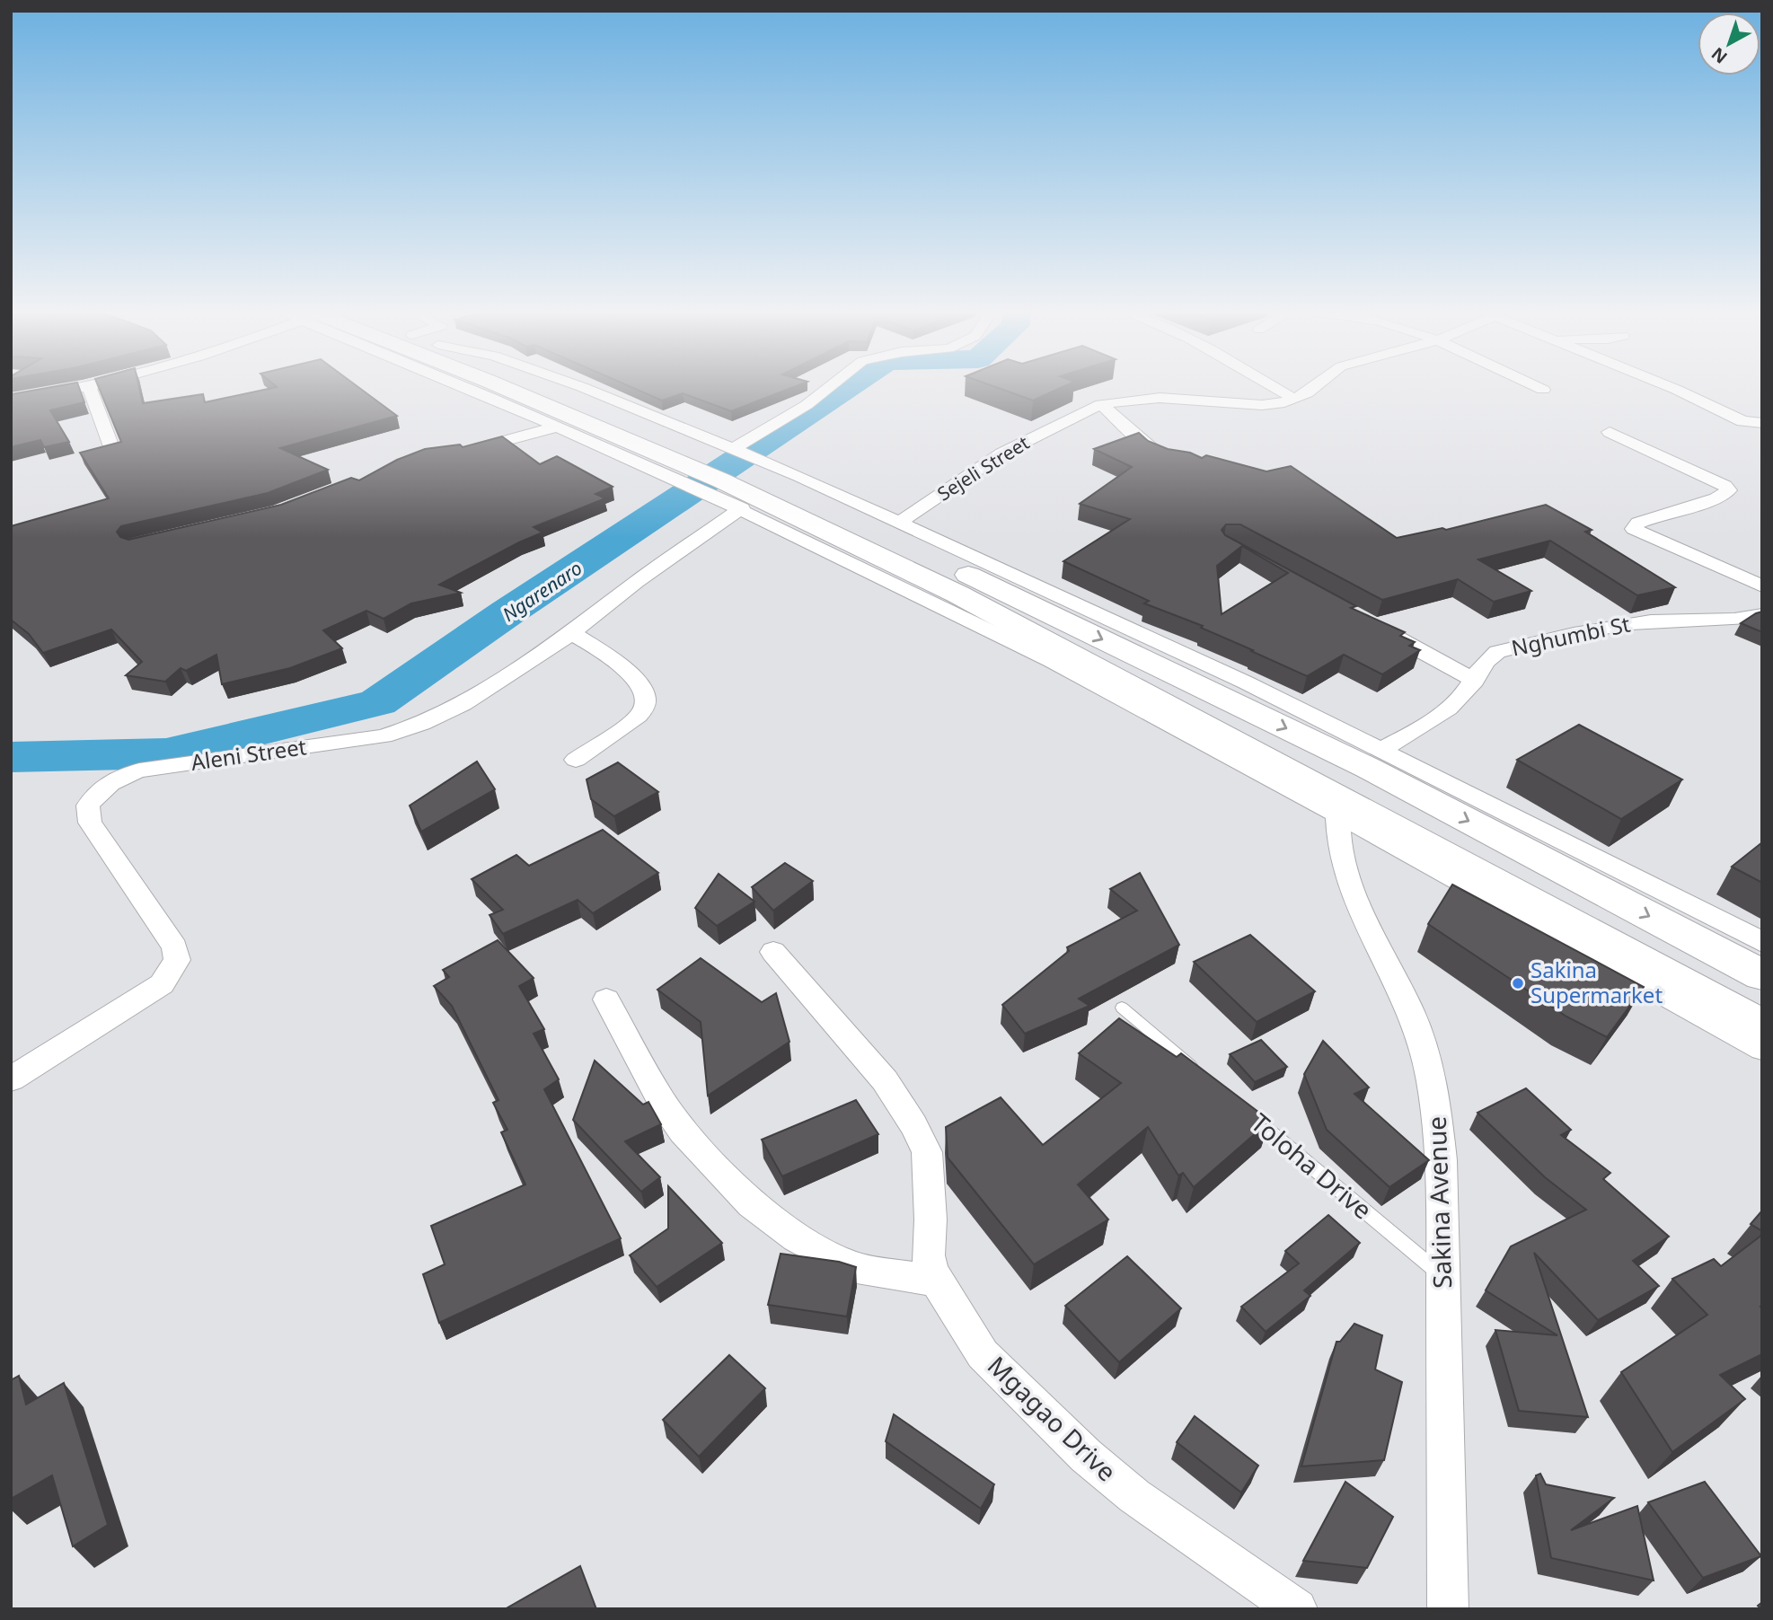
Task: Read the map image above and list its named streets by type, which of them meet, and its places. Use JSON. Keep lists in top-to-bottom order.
{
  "streets": {
    "street": [
      "Sejeli Street",
      "Nghumbi St",
      "Aleni Street",
      "Sakina Avenue",
      "Mgagao Drive"
    ],
    "lane": ["Toloha Drive"]
  },
  "crossings": [
    ["Toloha Drive", "Sakina Avenue"]
  ],
  "water": ["Ngarenaro"],
  "places": ["Sakina Supermarket"],
  "north": "bottom left"
}
